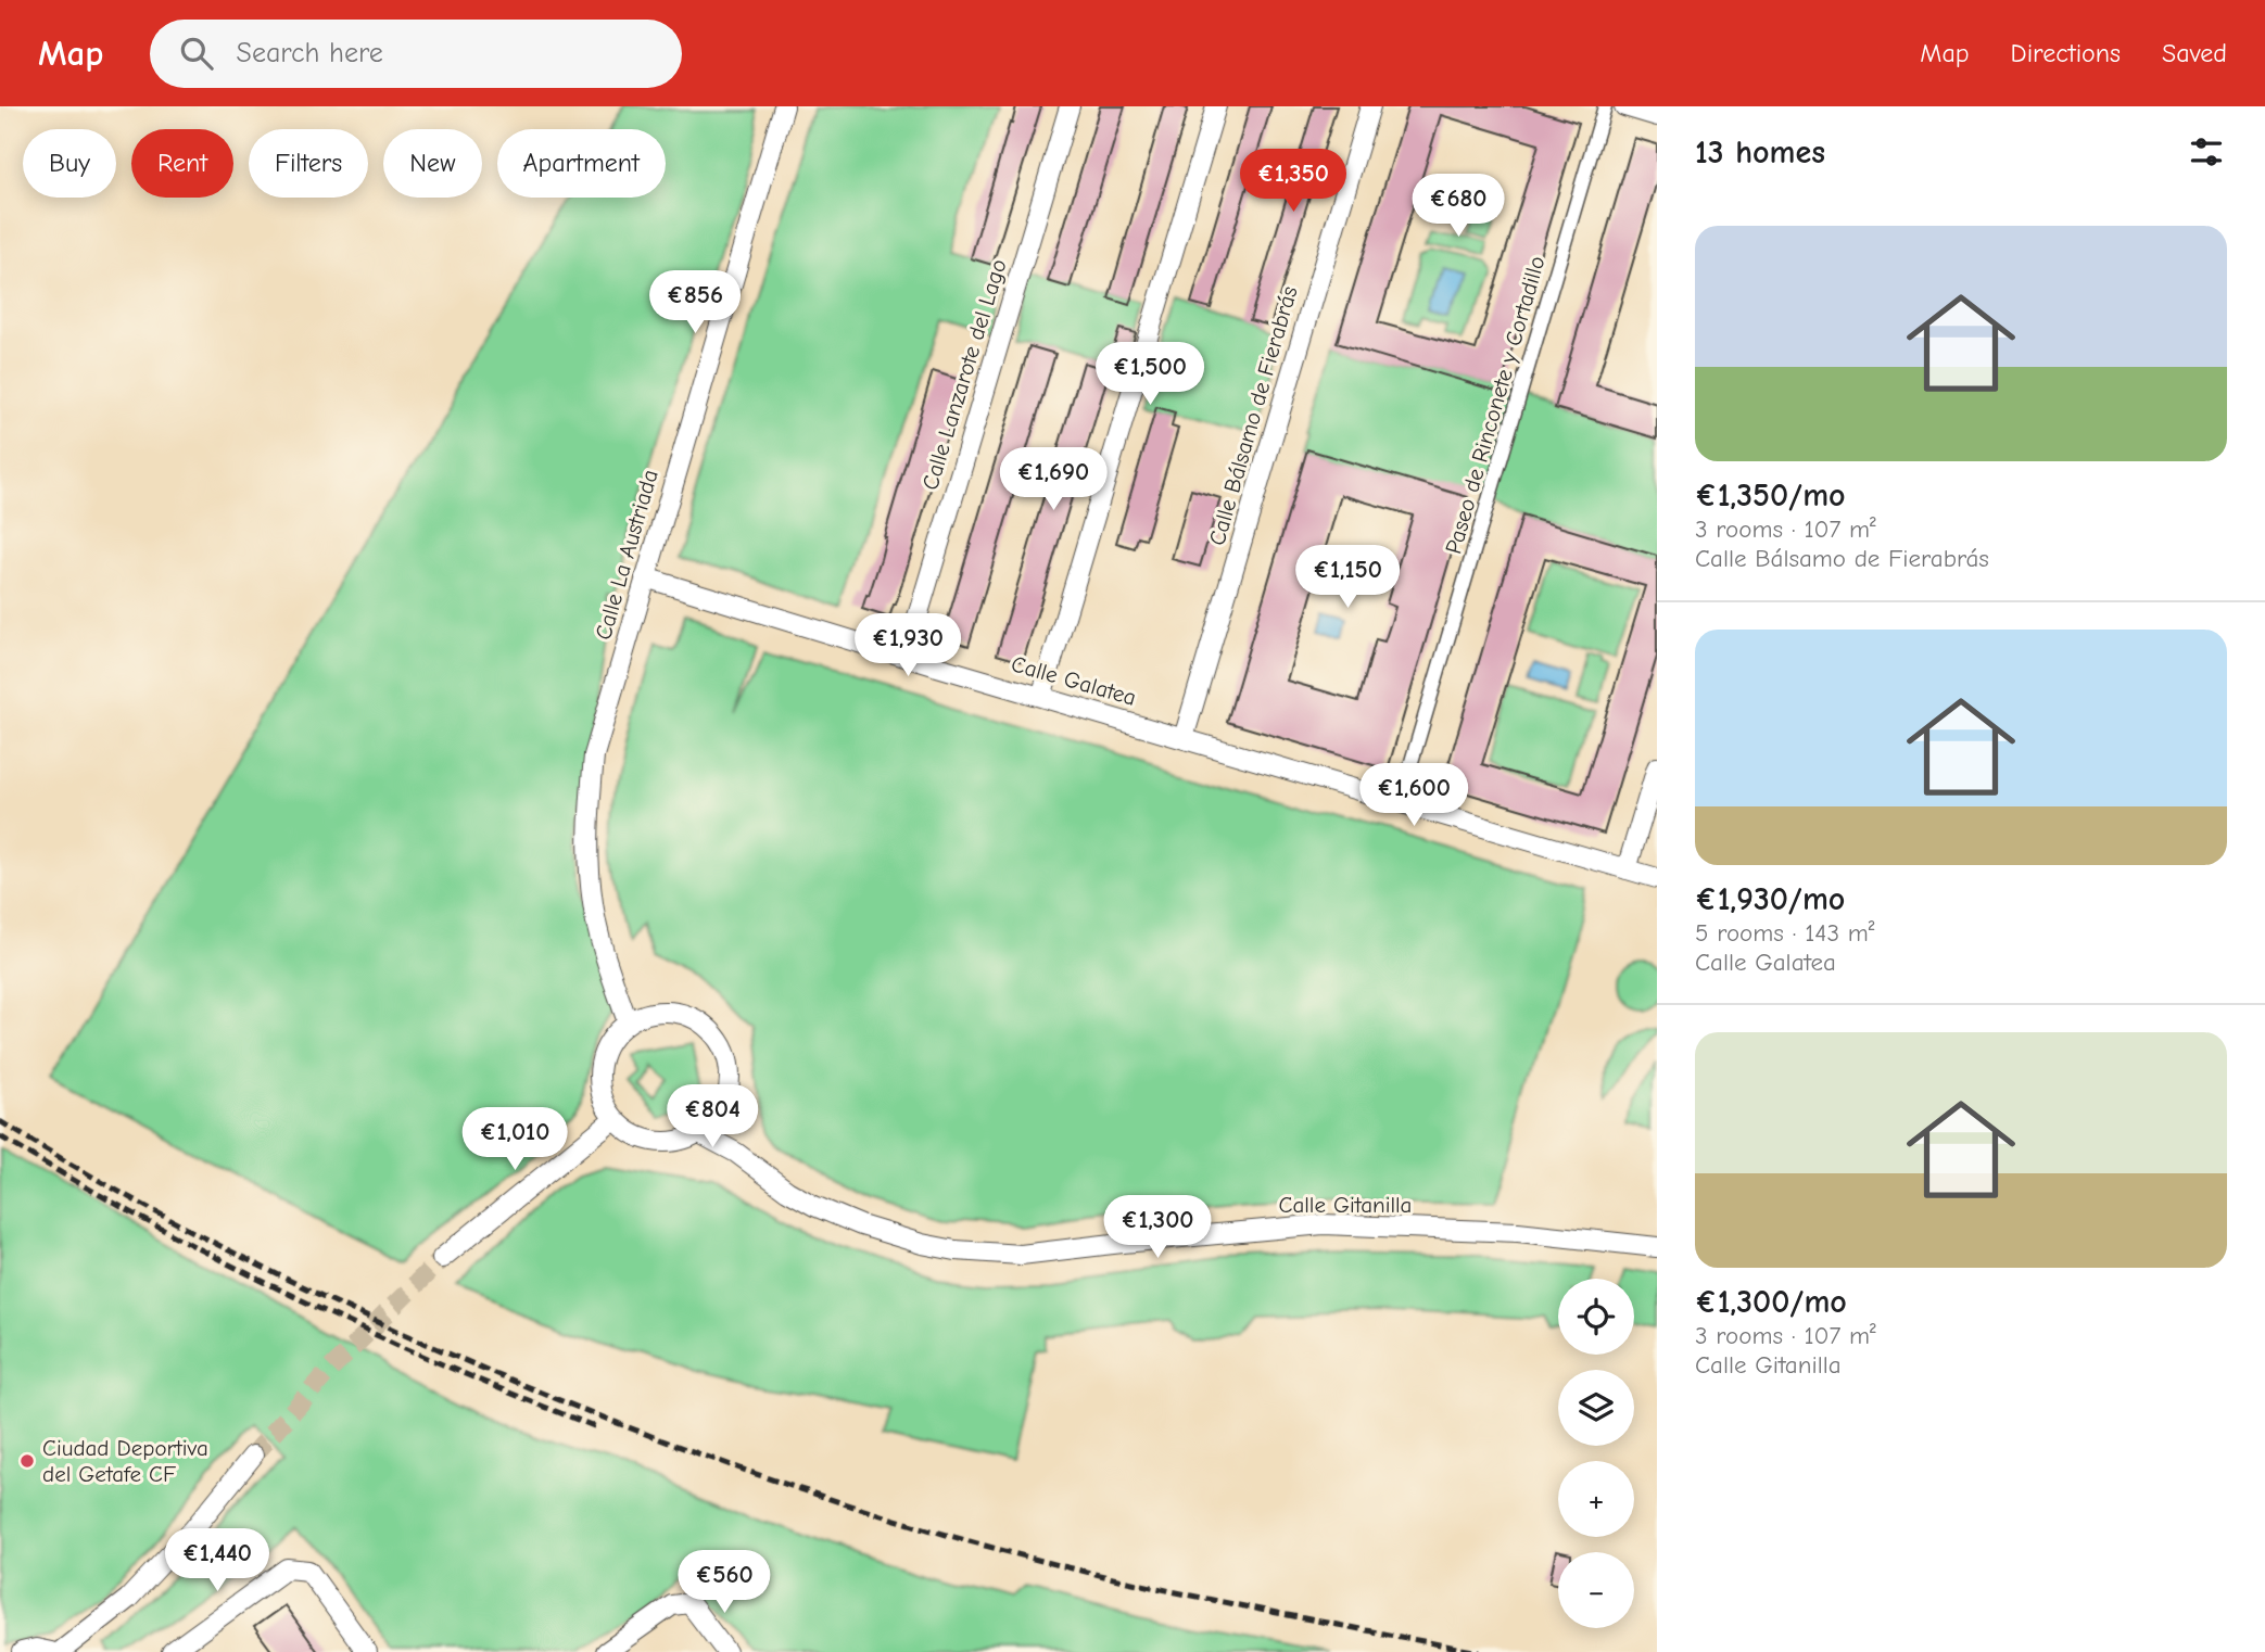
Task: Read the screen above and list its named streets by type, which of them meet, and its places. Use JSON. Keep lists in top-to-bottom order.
{
  "streets": {
    "street": [
      "Calle Lanzarote del Lago",
      "Paseo de Rinconete y Cortadillo",
      "Calle Bálsamo de Fierabrás",
      "Calle La Austriada",
      "Calle Galatea",
      "Calle Gitanilla"
    ]
  },
  "crossings": [
    ["Calle Lanzarote del Lago", "Calle Galatea"],
    ["Paseo de Rinconete y Cortadillo", "Calle Galatea"],
    ["Calle Bálsamo de Fierabrás", "Calle Galatea"],
    ["Calle La Austriada", "Calle Galatea"],
    ["Calle La Austriada", "Calle Gitanilla"]
  ],
  "places": ["Ciudad Deportiva del Getafe CF"],
  "page": {
    "header": "Map",
    "search": "Search here",
    "nav": ["Map", "Directions", "Saved"],
    "heading": "13 homes",
    "chip": [
      "Buy",
      "Rent",
      "Filters",
      "New",
      "Apartment"
    ],
    "price": [
      "€1,350",
      "€680",
      "€856",
      "€1,500",
      "€1,690",
      "€1,150",
      "€1,930",
      "€1,600",
      "€804",
      "€1,010",
      "€1,300",
      "€1,440",
      "€560"
    ],
    "list": [
      {
        "name": "€1,350/mo",
        "note": "3 rooms · 107 m² · Calle Bálsamo de Fierabrás"
      },
      {
        "name": "€1,930/mo",
        "note": "5 rooms · 143 m² · Calle Galatea"
      },
      {
        "name": "€1,300/mo",
        "note": "3 rooms · 107 m² · Calle Gitanilla"
      }
    ],
    "map_buttons": ["+", "−"]
  }
}
